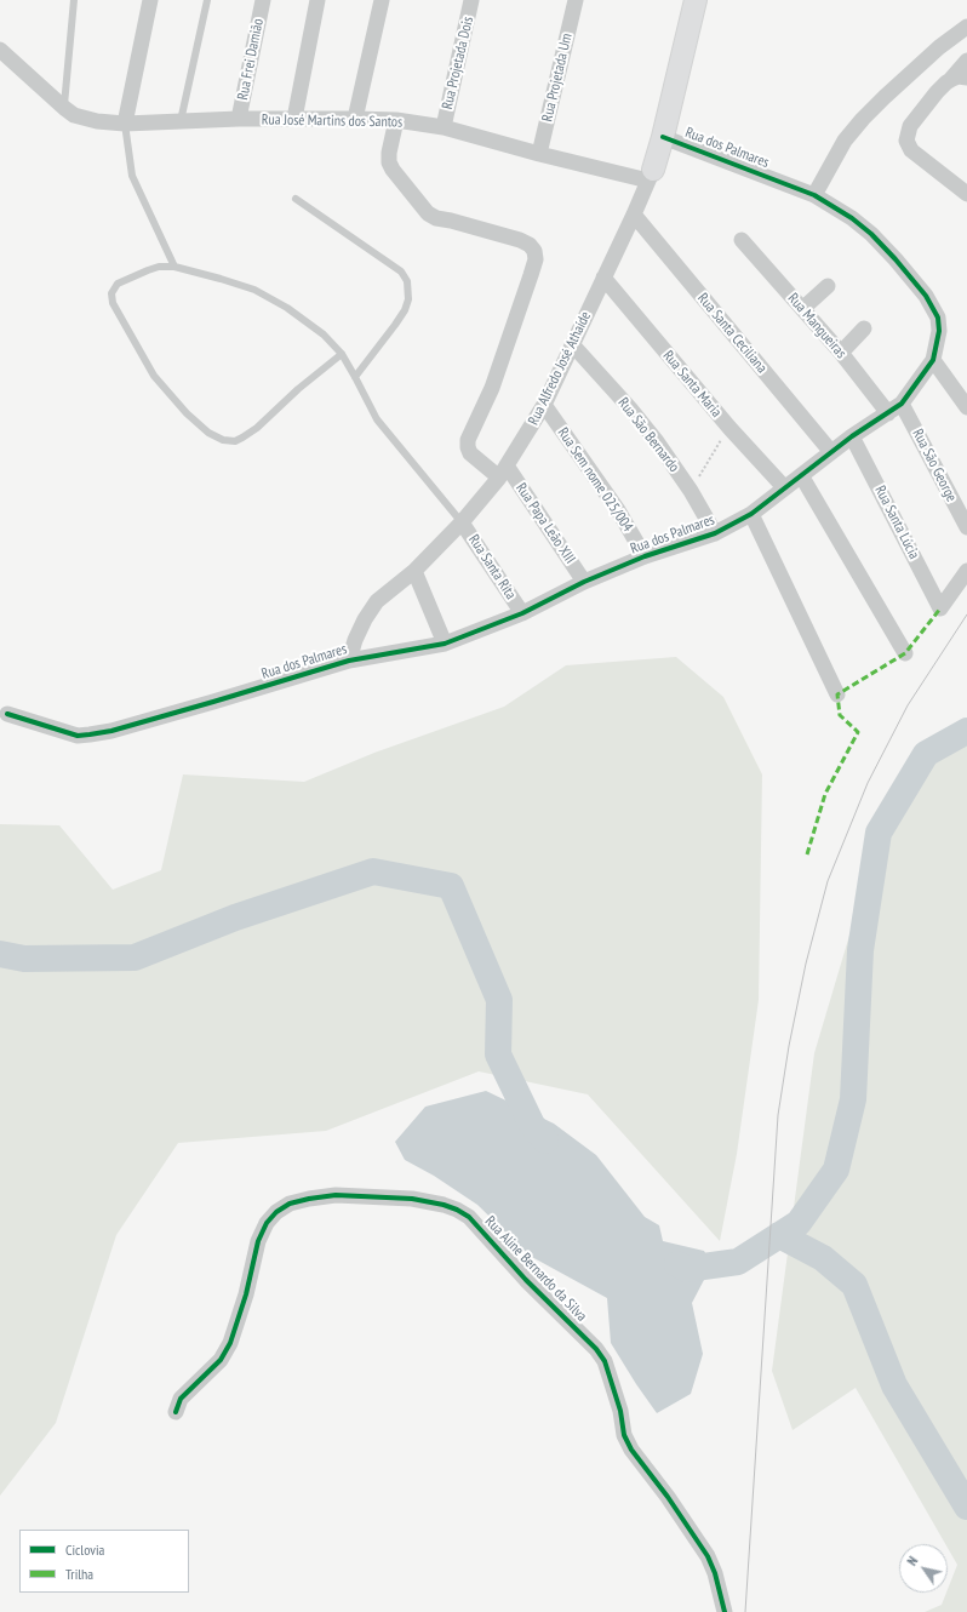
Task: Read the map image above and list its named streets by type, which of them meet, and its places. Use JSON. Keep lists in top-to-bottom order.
{
  "streets": {
    "street": [
      "Rua Frei Damião",
      "Rua Projetada Dois",
      "Rua Projetada Um",
      "Rua José Martins dos Santos",
      "Rua dos Palmares",
      "Rua Mangueiras",
      "Rua Santa Ceciliana",
      "Rua Alfredo José Athaíde",
      "Rua Santa Maria",
      "Rua São Bernardo",
      "Rua São George",
      "Rua Sem nome 025/004",
      "Rua Santa Lúcia",
      "Rua Papa Leão XIII",
      "Rua Santa Rita",
      "Rua Aline Bernardo da Silva"
    ]
  },
  "crossings": [
    ["Rua Frei Damião", "Rua José Martins dos Santos"],
    ["Rua Projetada Dois", "Rua José Martins dos Santos"],
    ["Rua Projetada Um", "Rua José Martins dos Santos"],
    ["Rua José Martins dos Santos", "Rua Alfredo José Athaíde"],
    ["Rua José Martins dos Santos", "Rua Papa Leão XIII"],
    ["Rua dos Palmares", "Rua Mangueiras"],
    ["Rua dos Palmares", "Rua Santa Ceciliana"],
    ["Rua dos Palmares", "Rua Alfredo José Athaíde"],
    ["Rua dos Palmares", "Rua Santa Maria"],
    ["Rua dos Palmares", "Rua São Bernardo"],
    ["Rua dos Palmares", "Rua São George"],
    ["Rua dos Palmares", "Rua Sem nome 025/004"],
    ["Rua dos Palmares", "Rua Santa Lúcia"],
    ["Rua dos Palmares", "Rua Papa Leão XIII"],
    ["Rua dos Palmares", "Rua Santa Rita"],
    ["Rua Mangueiras", "Rua São George"],
    ["Rua Santa Ceciliana", "Rua Alfredo José Athaíde"],
    ["Rua Alfredo José Athaíde", "Rua Santa Maria"],
    ["Rua Alfredo José Athaíde", "Rua São Bernardo"],
    ["Rua Alfredo José Athaíde", "Rua Sem nome 025/004"],
    ["Rua Alfredo José Athaíde", "Rua Papa Leão XIII"],
    ["Rua Alfredo José Athaíde", "Rua Santa Rita"]
  ],
  "legend": ["Ciclovia", "Trilha"],
  "north": "top left"
}
